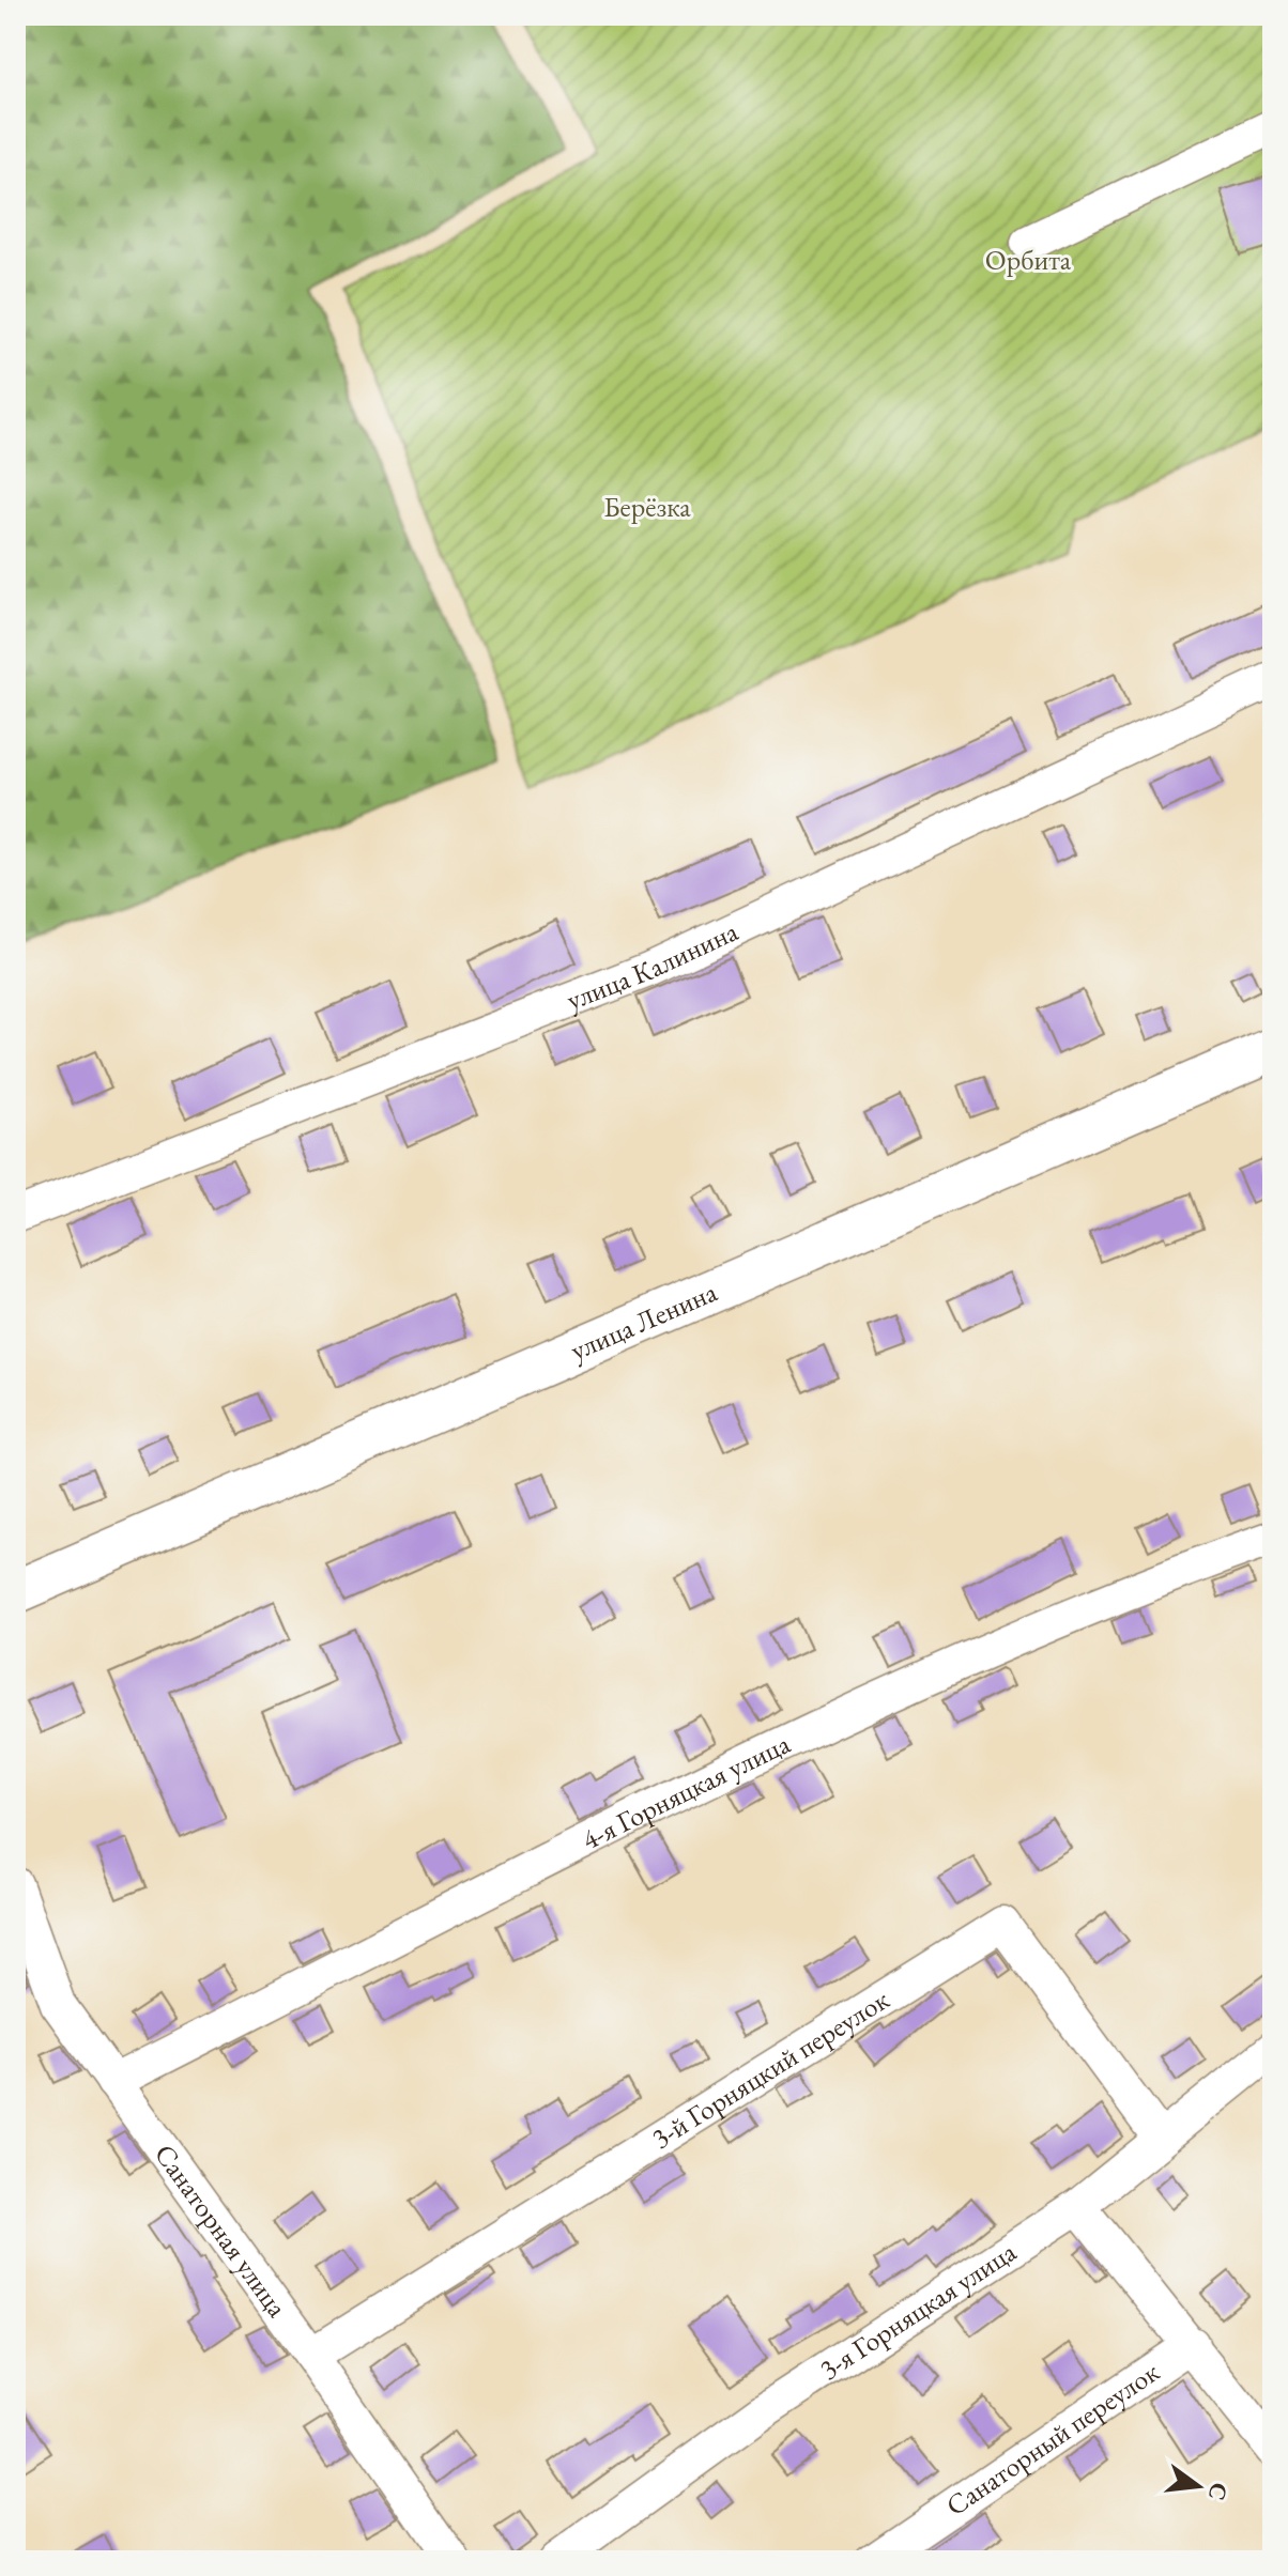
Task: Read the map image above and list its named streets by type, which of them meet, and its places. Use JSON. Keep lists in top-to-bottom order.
{
  "streets": {
    "main road": ["улица Ленина"],
    "street": [
      "улица Калинина",
      "4-я Горняцкая улица",
      "3-й Горняцкий переулок",
      "Санаторная улица",
      "3-я Горняцкая улица",
      "Санаторный переулок"
    ]
  },
  "crossings": [
    ["4-я Горняцкая улица", "Санаторная улица"],
    ["3-й Горняцкий переулок", "Санаторная улица"],
    ["3-й Горняцкий переулок", "3-я Горняцкая улица"]
  ],
  "parks": ["Орбита", "Берёзка"],
  "north": "right"
}
